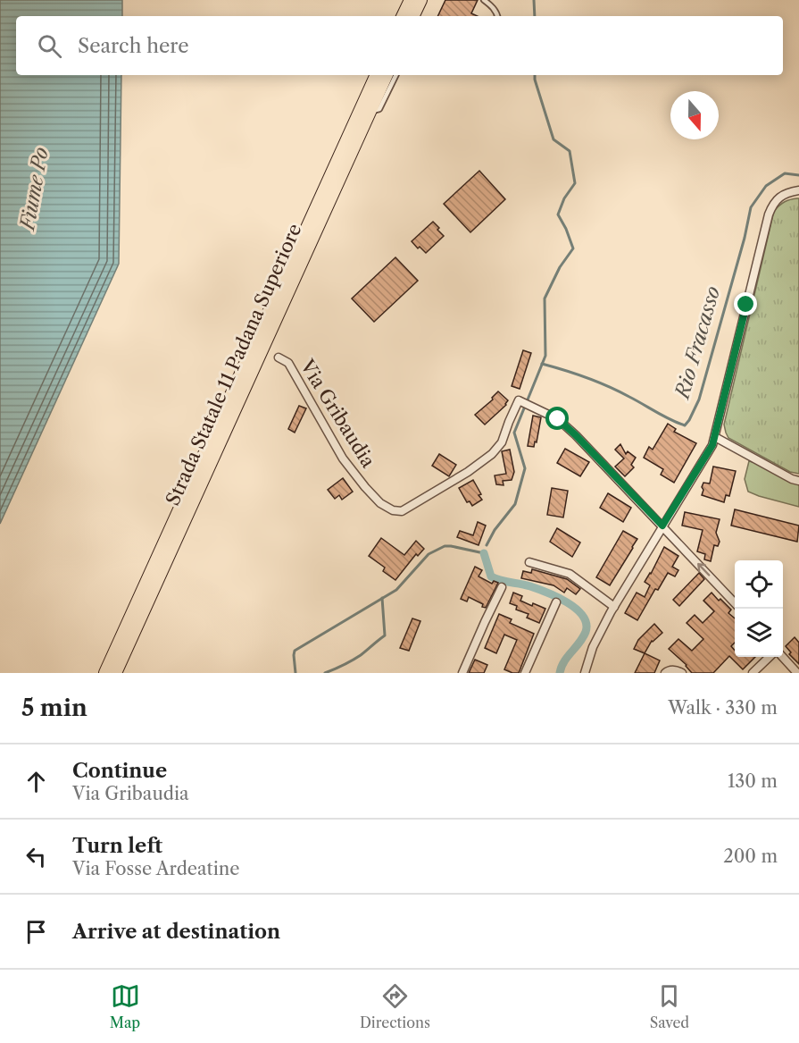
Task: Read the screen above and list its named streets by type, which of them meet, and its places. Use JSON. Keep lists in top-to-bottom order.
{
  "streets": {
    "highway": ["Strada Statale 11 Padana Superiore"],
    "street": ["Via Gribaudia"]
  },
  "water": ["Fiume Po", "Rio Fracasso"],
  "north": "bottom",
  "page": {
    "search": "Search here",
    "heading": ["5 min", "Walk · 330 m"],
    "list": [
      ["Continue", "Via Gribaudia", "130 m"],
      ["Turn left", "Via Fosse Ardeatine", "200 m"],
      "Arrive at destination"
    ],
    "nav": ["Map", "Directions", "Saved"]
  }
}
